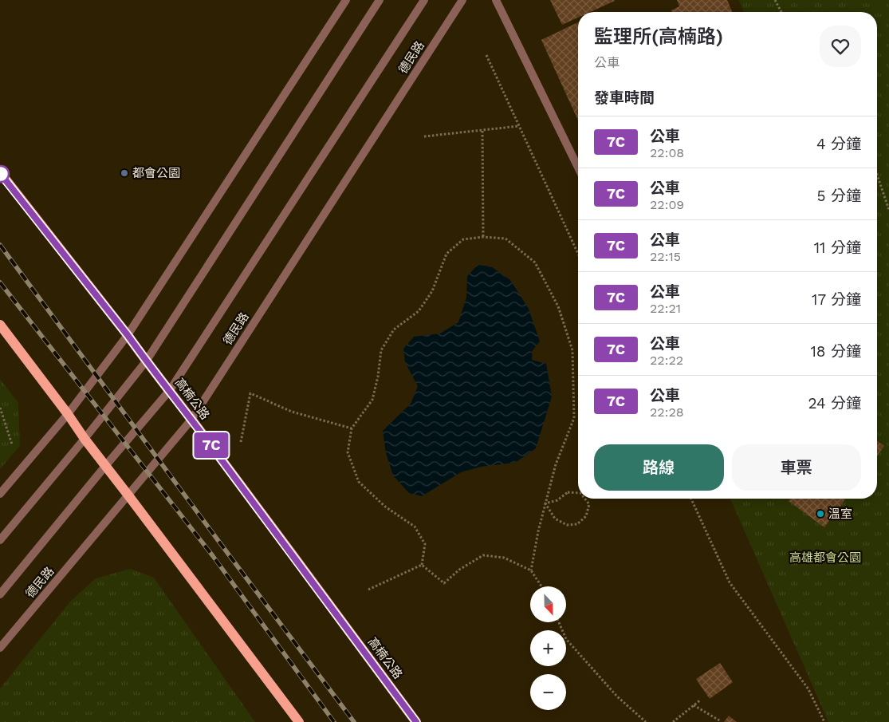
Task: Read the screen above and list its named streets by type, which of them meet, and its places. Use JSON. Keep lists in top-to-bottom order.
{
  "streets": {
    "main road": ["高楠公路"],
    "street": ["德民路"]
  },
  "crossings": [
    ["德民路", "高楠公路"]
  ],
  "parks": ["高雄都會公園"],
  "places": ["都會公園", "溫室"],
  "lines": ["bus line 7C"],
  "north": "bottom",
  "page": {
    "on_map": "7C",
    "heading": [
      ["監理所(高楠路)", "公車"],
      "發車時間"
    ],
    "list": [
      {
        "mark": "7C",
        "name": "公車",
        "note": "22:08",
        "value": "4 分鐘"
      },
      {
        "mark": "7C",
        "name": "公車",
        "note": "22:09",
        "value": "5 分鐘"
      },
      {
        "mark": "7C",
        "name": "公車",
        "note": "22:15",
        "value": "11 分鐘"
      },
      {
        "mark": "7C",
        "name": "公車",
        "note": "22:21",
        "value": "17 分鐘"
      },
      {
        "mark": "7C",
        "name": "公車",
        "note": "22:22",
        "value": "18 分鐘"
      },
      {
        "mark": "7C",
        "name": "公車",
        "note": "22:28",
        "value": "24 分鐘"
      }
    ],
    "buttons": ["路線", "車票"],
    "map_buttons": ["+", "−"]
  }
}
